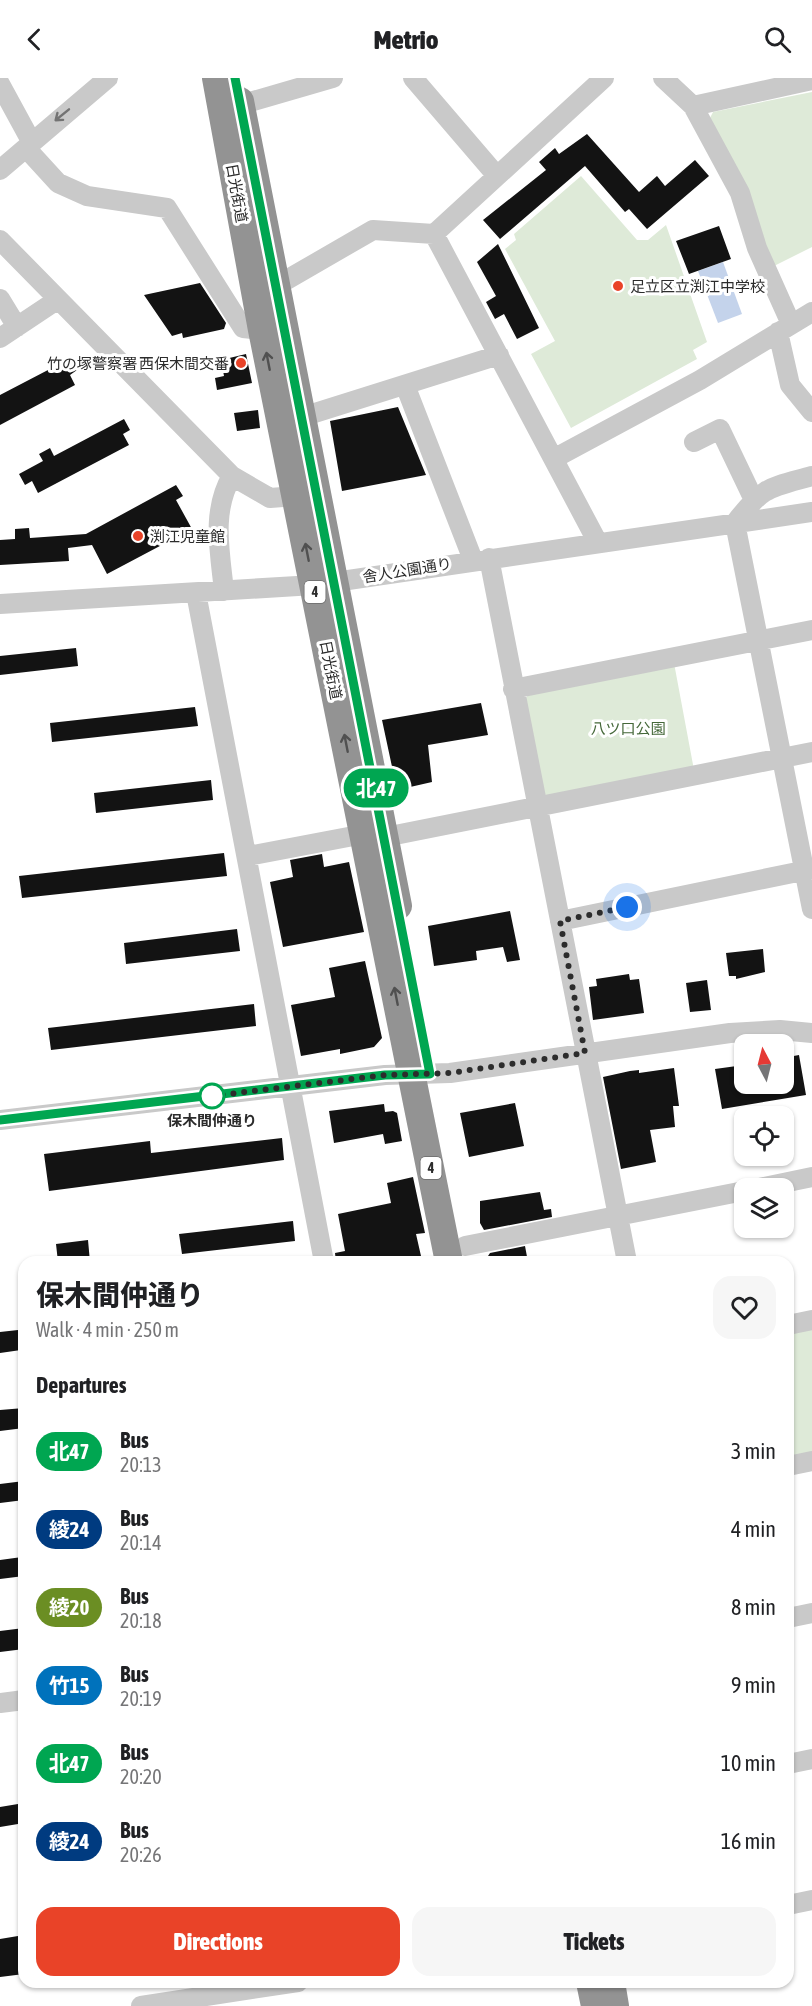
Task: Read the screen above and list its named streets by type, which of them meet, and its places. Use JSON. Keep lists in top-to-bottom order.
{
  "streets": {
    "highway": ["日光街道", "4"],
    "street": ["舎人公園通り"]
  },
  "crossings": [
    ["日光街道", "舎人公園通り"]
  ],
  "parks": ["八ツ口公園"],
  "places": [
    "足立区立渕江中学校",
    "竹の塚警察署 西保木間交番",
    "渕江児童館",
    "保木間仲通り"
  ],
  "lines": ["bus line 北47"],
  "north": "top",
  "page": {
    "header": "Metrio",
    "on_map": "北47",
    "heading": [
      ["保木間仲通り", "Walk · 4 min · 250 m"],
      "Departures"
    ],
    "list": [
      {
        "mark": "北47",
        "name": "Bus",
        "note": "20:13",
        "value": "3 min"
      },
      {
        "mark": "綾24",
        "name": "Bus",
        "note": "20:14",
        "value": "4 min"
      },
      {
        "mark": "綾20",
        "name": "Bus",
        "note": "20:18",
        "value": "8 min"
      },
      {
        "mark": "竹15",
        "name": "Bus",
        "note": "20:19",
        "value": "9 min"
      },
      {
        "mark": "北47",
        "name": "Bus",
        "note": "20:20",
        "value": "10 min"
      },
      {
        "mark": "綾24",
        "name": "Bus",
        "note": "20:26",
        "value": "16 min"
      }
    ],
    "buttons": ["Directions", "Tickets"]
  }
}
